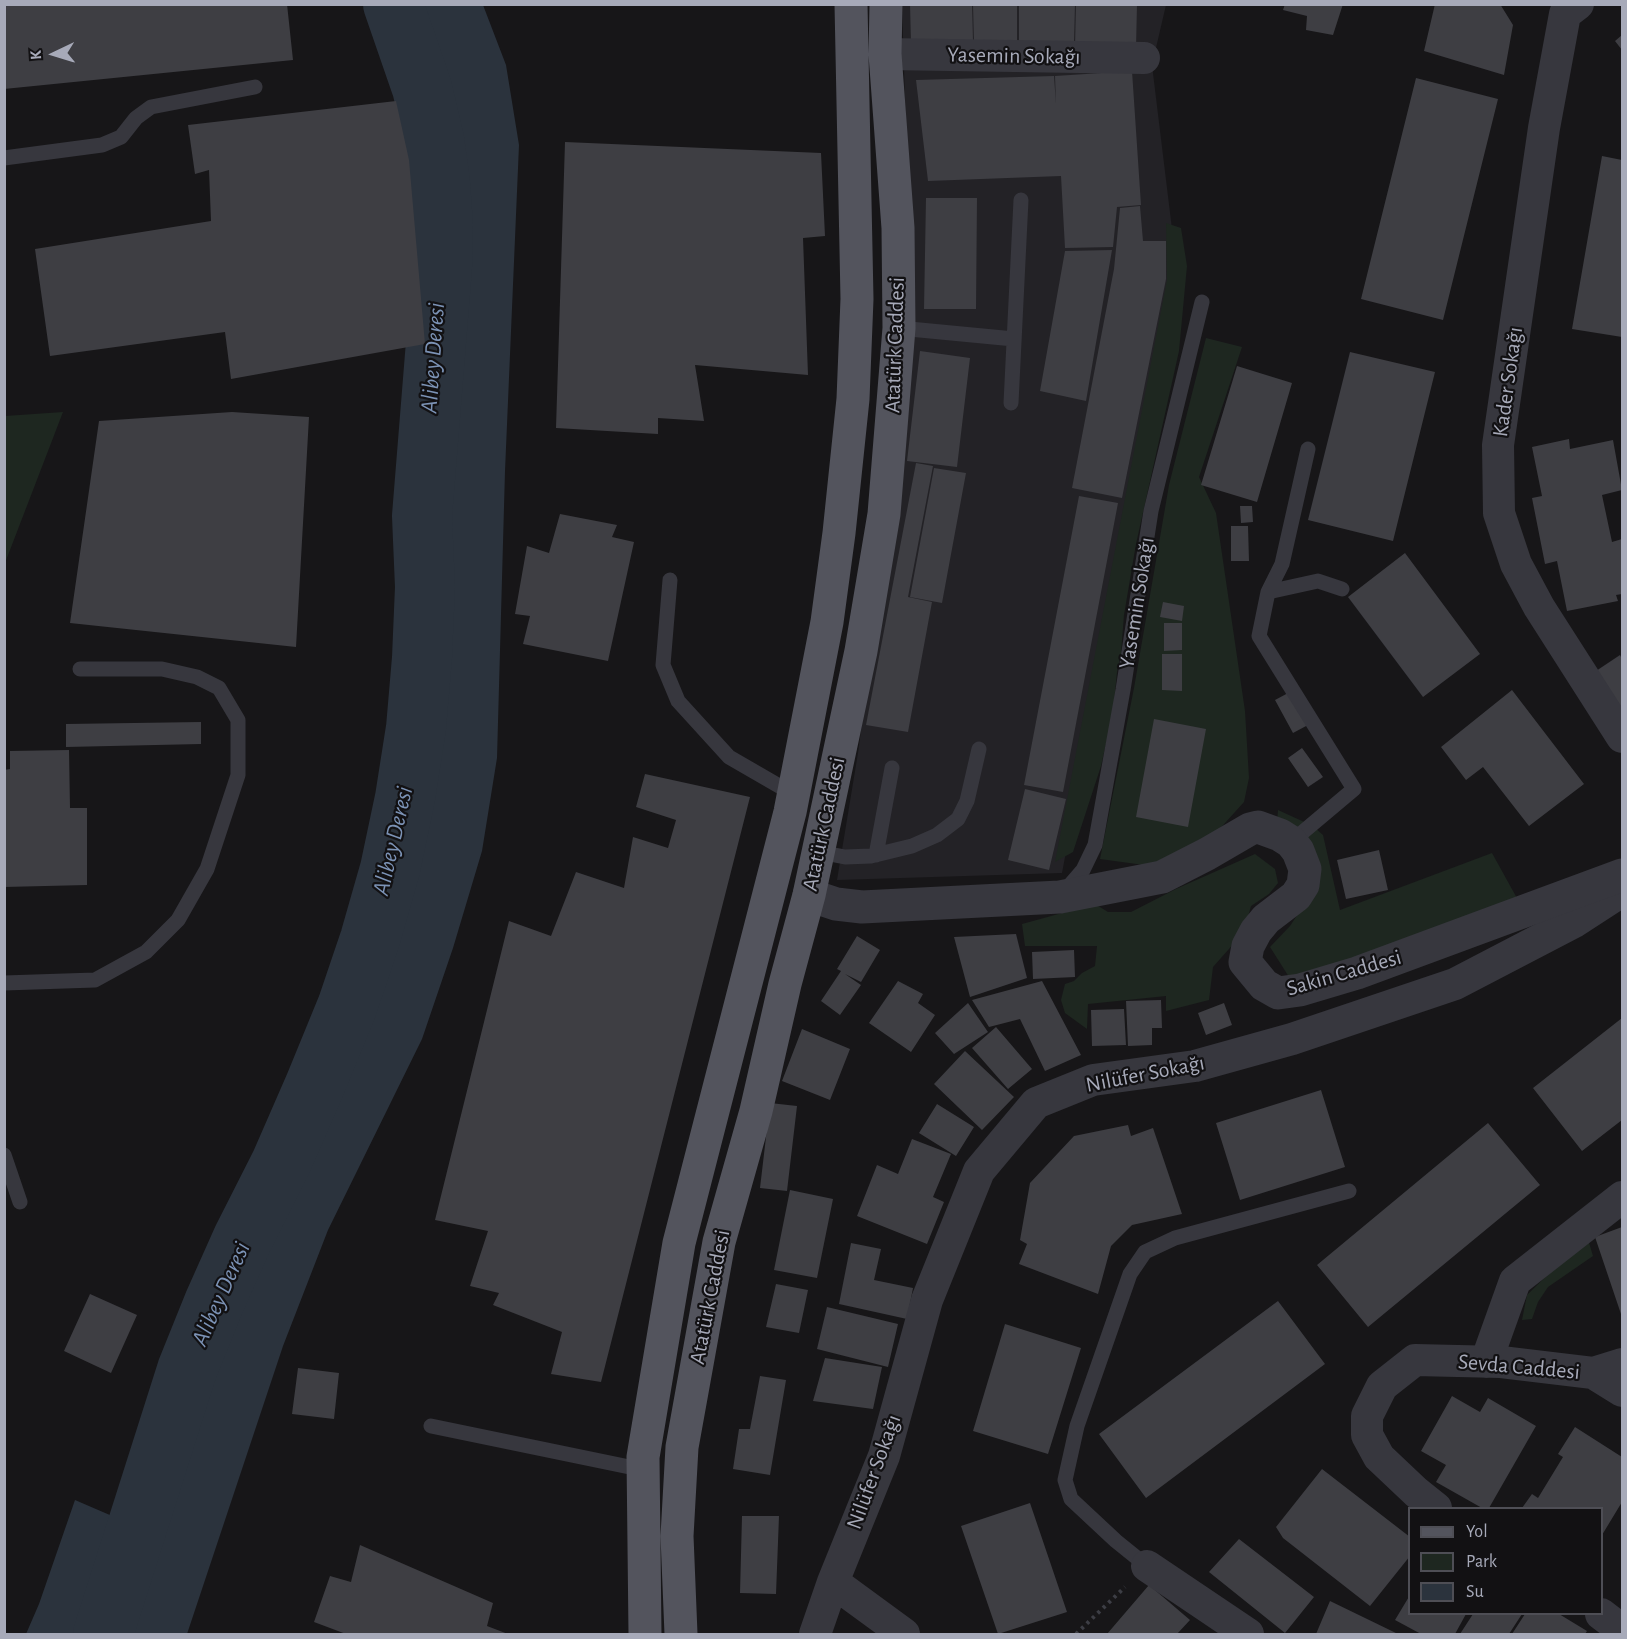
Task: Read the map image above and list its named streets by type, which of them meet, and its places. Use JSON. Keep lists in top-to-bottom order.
{
  "streets": {
    "main road": ["Atatürk Caddesi"],
    "street": [
      "Yasemin Sokağı",
      "Kader Sokağı",
      "Sakin Caddesi",
      "Nilüfer Sokağı",
      "Sevda Caddesi"
    ]
  },
  "crossings": [
    ["Yasemin Sokağı", "Atatürk Caddesi"]
  ],
  "water": ["Alibey Deresi"],
  "legend": ["Yol", "Park", "Su"],
  "north": "left"
}
